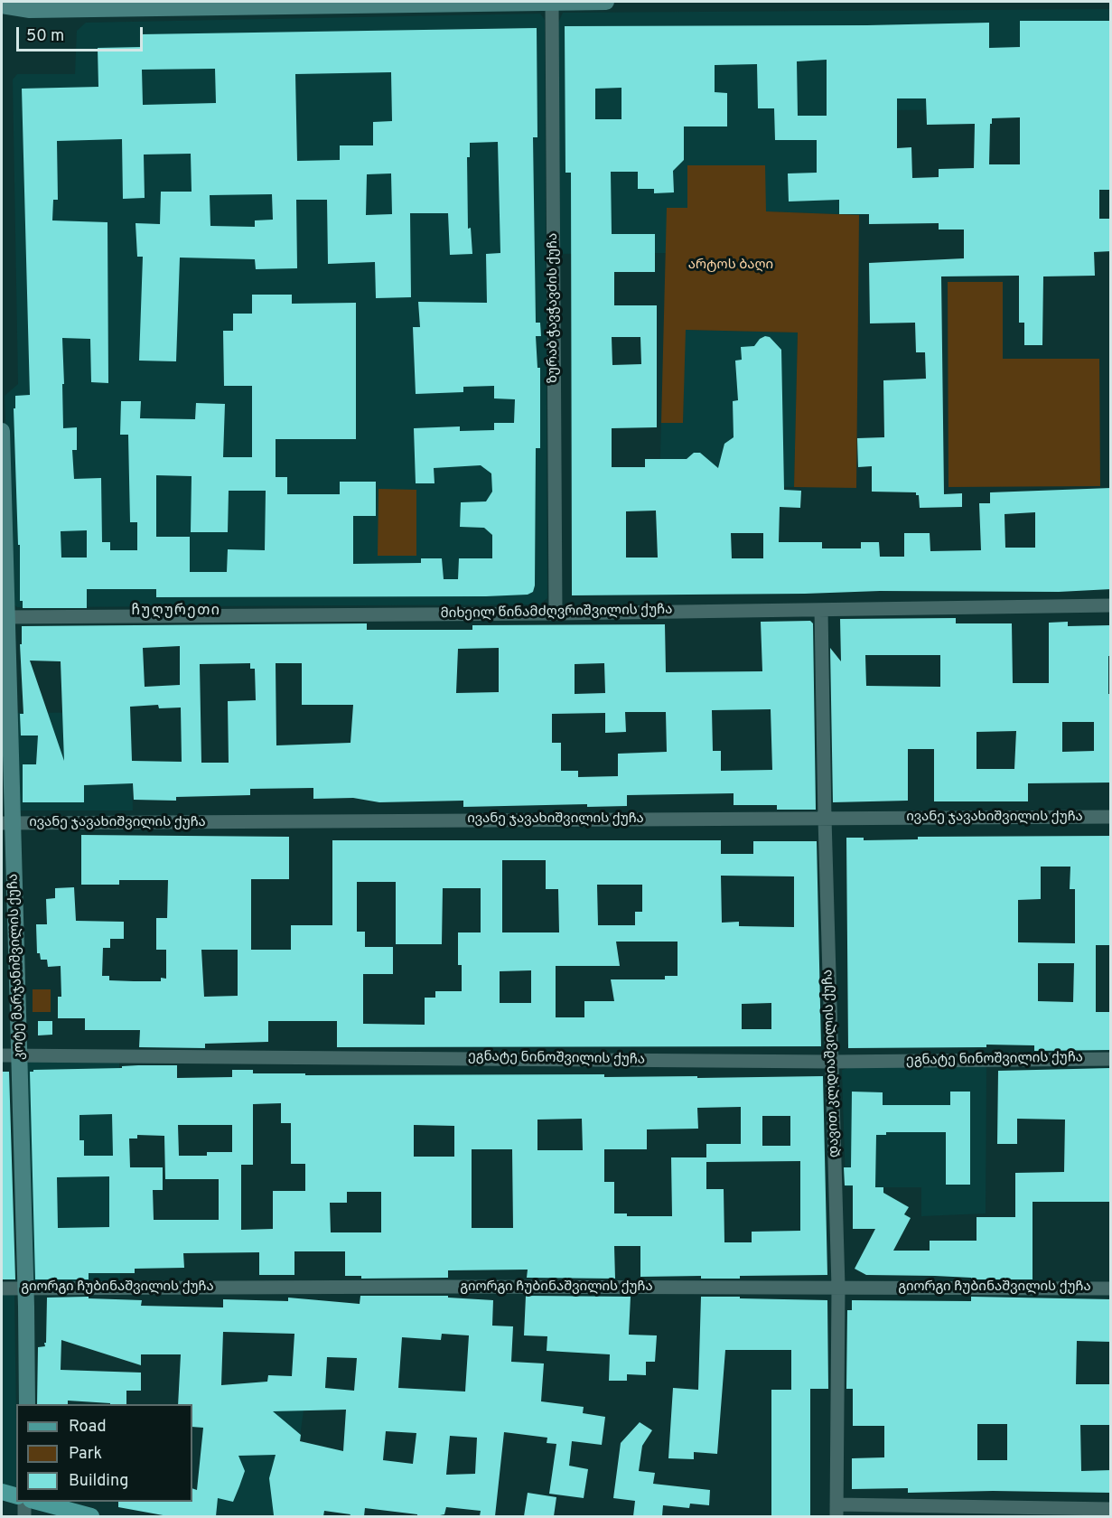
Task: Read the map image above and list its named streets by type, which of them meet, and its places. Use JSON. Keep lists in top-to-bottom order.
{
  "streets": {
    "main road": ["კოტე მარჯანიშვილის ქუჩა"],
    "street": [
      "ზურაბ ჭავჭავძის ქუჩა",
      "მიხეილ წინამძღვრიშვილის ქუჩა",
      "ივანე ჯავახიშვილის ქუჩა",
      "ეგნატე ნინოშვილის ქუჩა",
      "დავით კლდიაშვილის ქუჩა",
      "გიორგი ჩუბინაშვილის ქუჩა"
    ]
  },
  "crossings": [
    ["ზურაბ ჭავჭავძის ქუჩა", "მიხეილ წინამძღვრიშვილის ქუჩა"],
    ["მიხეილ წინამძღვრიშვილის ქუჩა", "კოტე მარჯანიშვილის ქუჩა"],
    ["მიხეილ წინამძღვრიშვილის ქუჩა", "დავით კლდიაშვილის ქუჩა"],
    ["ივანე ჯავახიშვილის ქუჩა", "კოტე მარჯანიშვილის ქუჩა"],
    ["ივანე ჯავახიშვილის ქუჩა", "დავით კლდიაშვილის ქუჩა"],
    ["კოტე მარჯანიშვილის ქუჩა", "ეგნატე ნინოშვილის ქუჩა"],
    ["კოტე მარჯანიშვილის ქუჩა", "გიორგი ჩუბინაშვილის ქუჩა"],
    ["ეგნატე ნინოშვილის ქუჩა", "დავით კლდიაშვილის ქუჩა"],
    ["დავით კლდიაშვილის ქუჩა", "გიორგი ჩუბინაშვილის ქუჩა"]
  ],
  "districts": ["ჩუღურეთი"],
  "parks": ["არტოს ბაღი"],
  "legend": ["Road", "Park", "Building"],
  "scale_bar": "50 m"
}
